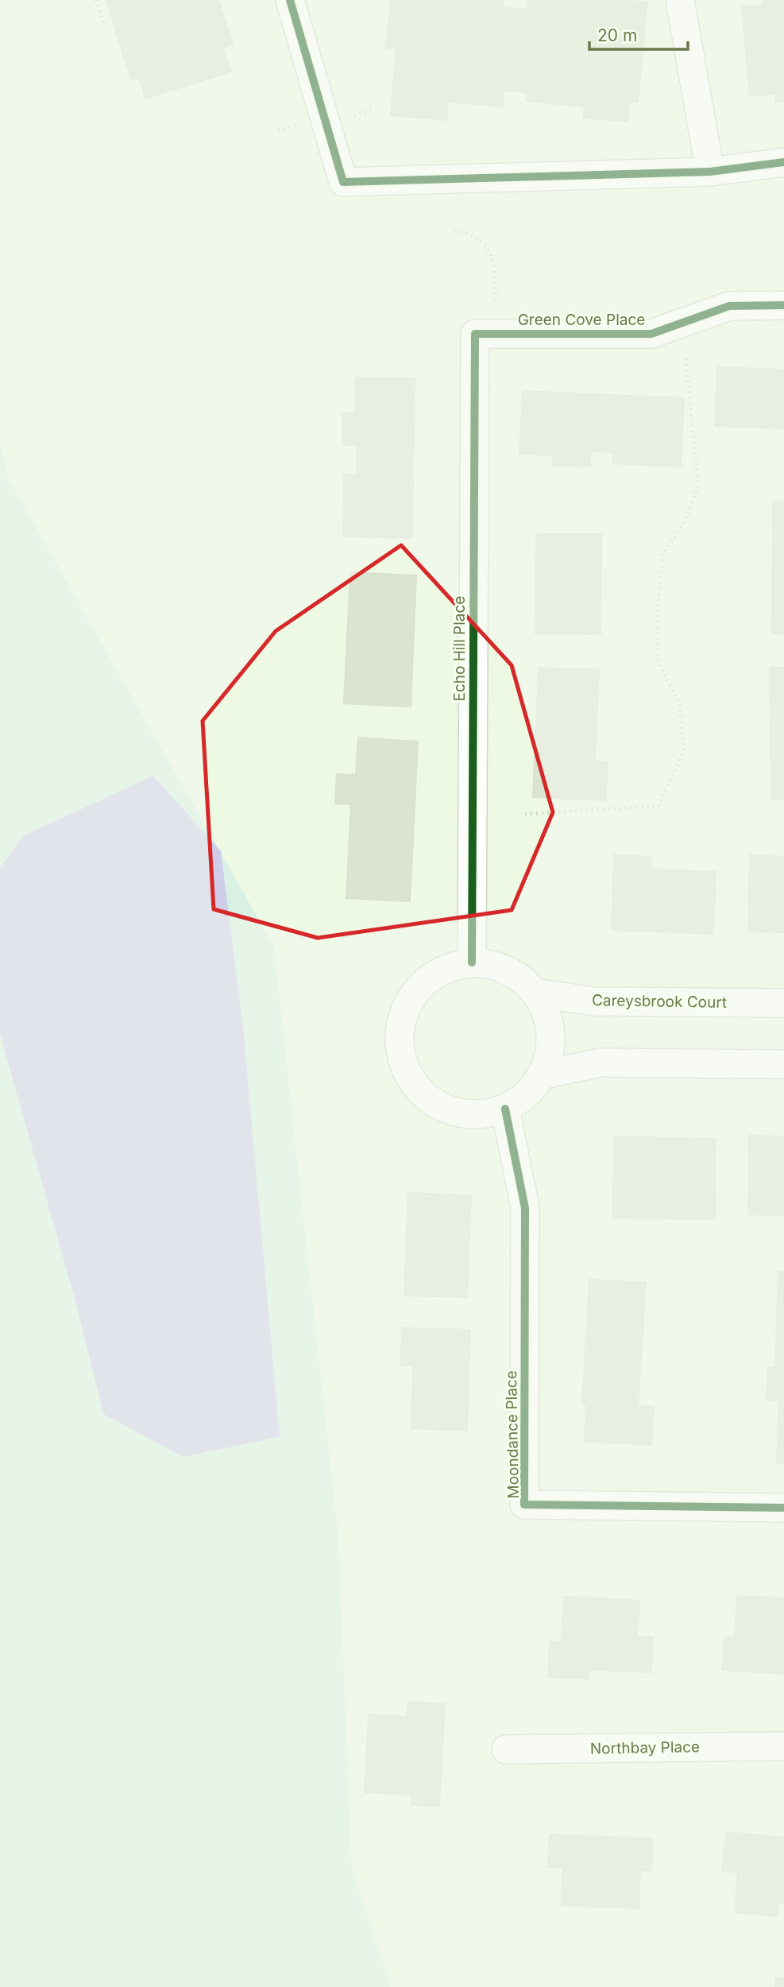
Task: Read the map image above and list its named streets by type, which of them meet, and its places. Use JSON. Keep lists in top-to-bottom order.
{
  "streets": {
    "street": [
      "Green Cove Place",
      "Echo Hill Place",
      "Careysbrook Court",
      "Moondance Place",
      "Northbay Place"
    ]
  },
  "crossings": [
    ["Green Cove Place", "Echo Hill Place"],
    ["Echo Hill Place", "Careysbrook Court"],
    ["Echo Hill Place", "Moondance Place"],
    ["Careysbrook Court", "Moondance Place"]
  ],
  "scale_bar": "20 m"
}
